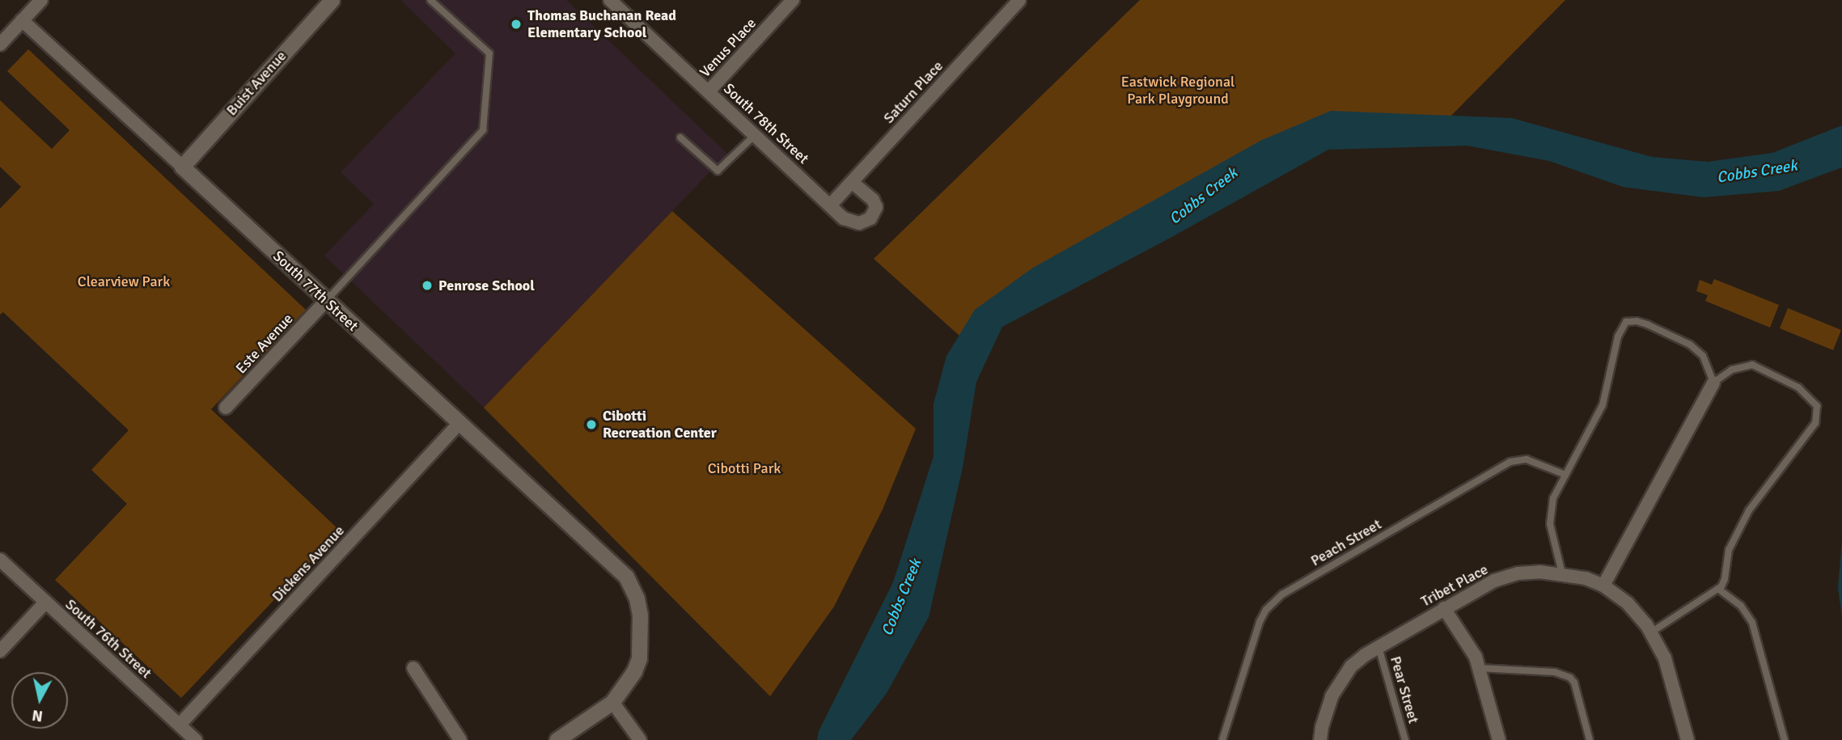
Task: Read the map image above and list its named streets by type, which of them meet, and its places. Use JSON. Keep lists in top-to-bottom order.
{
  "streets": {
    "street": [
      "Venus Place",
      "Buist Avenue",
      "Saturn Place",
      "South 78th Street",
      "South 77th Street",
      "Este Avenue",
      "Dickens Avenue",
      "Tribet Place",
      "South 76th Street"
    ],
    "lane": ["Peach Street", "Pear Street"]
  },
  "crossings": [
    ["Venus Place", "South 78th Street"],
    ["Buist Avenue", "South 77th Street"],
    ["Saturn Place", "South 78th Street"],
    ["South 77th Street", "Este Avenue"],
    ["South 77th Street", "Dickens Avenue"],
    ["Dickens Avenue", "South 76th Street"],
    ["Tribet Place", "Pear Street"]
  ],
  "water": ["Cobbs Creek"],
  "parks": ["Eastwick Regional Park Playground", "Clearview Park", "Cibotti Park"],
  "places": ["Thomas Buchanan Read Elementary School", "Penrose School", "Cibotti Recreation Center"],
  "north": "bottom"
}
